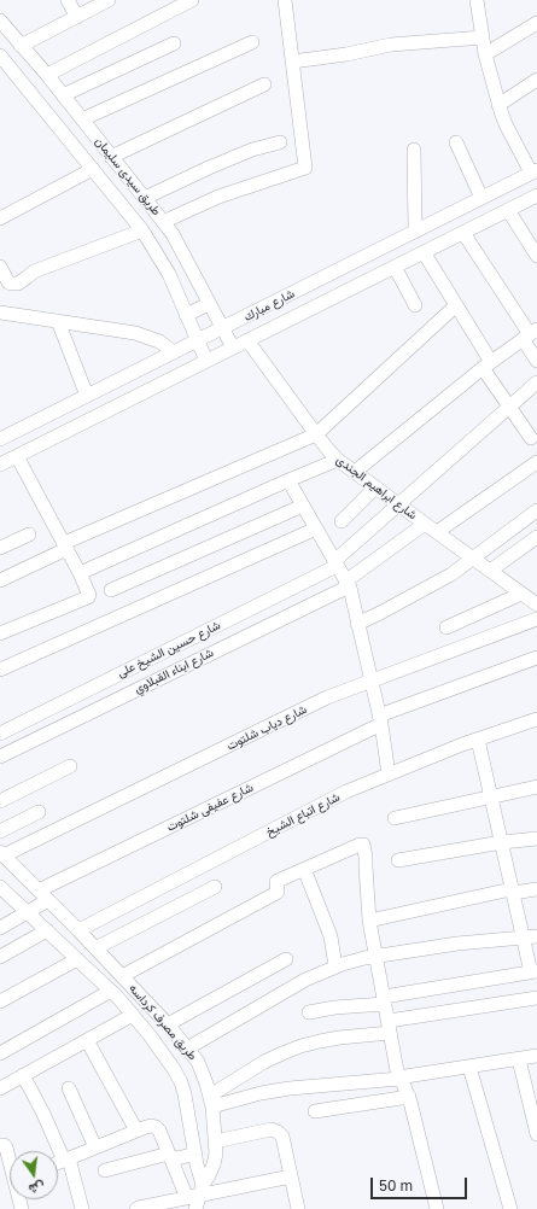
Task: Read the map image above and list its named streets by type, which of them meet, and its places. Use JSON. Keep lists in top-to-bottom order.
{
  "streets": {
    "street": [
      "طريق سيدى سليمان",
      "شارع مبارك",
      "شارع ابراهيم الجندى",
      "شارع حسين الشيخ على",
      "شارع ابناء القبلاوي",
      "شارع دياب شلتوت",
      "شارع عفيفى شلتوت",
      "شارع اتباع الشيخ",
      "طريق مصرف كرداسه"
    ]
  },
  "crossings": [
    ["طريق سيدى سليمان", "شارع مبارك"],
    ["شارع مبارك", "شارع ابراهيم الجندى"],
    ["شارع ابراهيم الجندى", "شارع حسين الشيخ على"],
    ["شارع ابراهيم الجندى", "شارع ابناء القبلاوي"],
    ["شارع دياب شلتوت", "طريق مصرف كرداسه"],
    ["شارع عفيفى شلتوت", "طريق مصرف كرداسه"],
    ["شارع اتباع الشيخ", "طريق مصرف كرداسه"]
  ],
  "scale_bar": "50 m",
  "north": "bottom"
}
